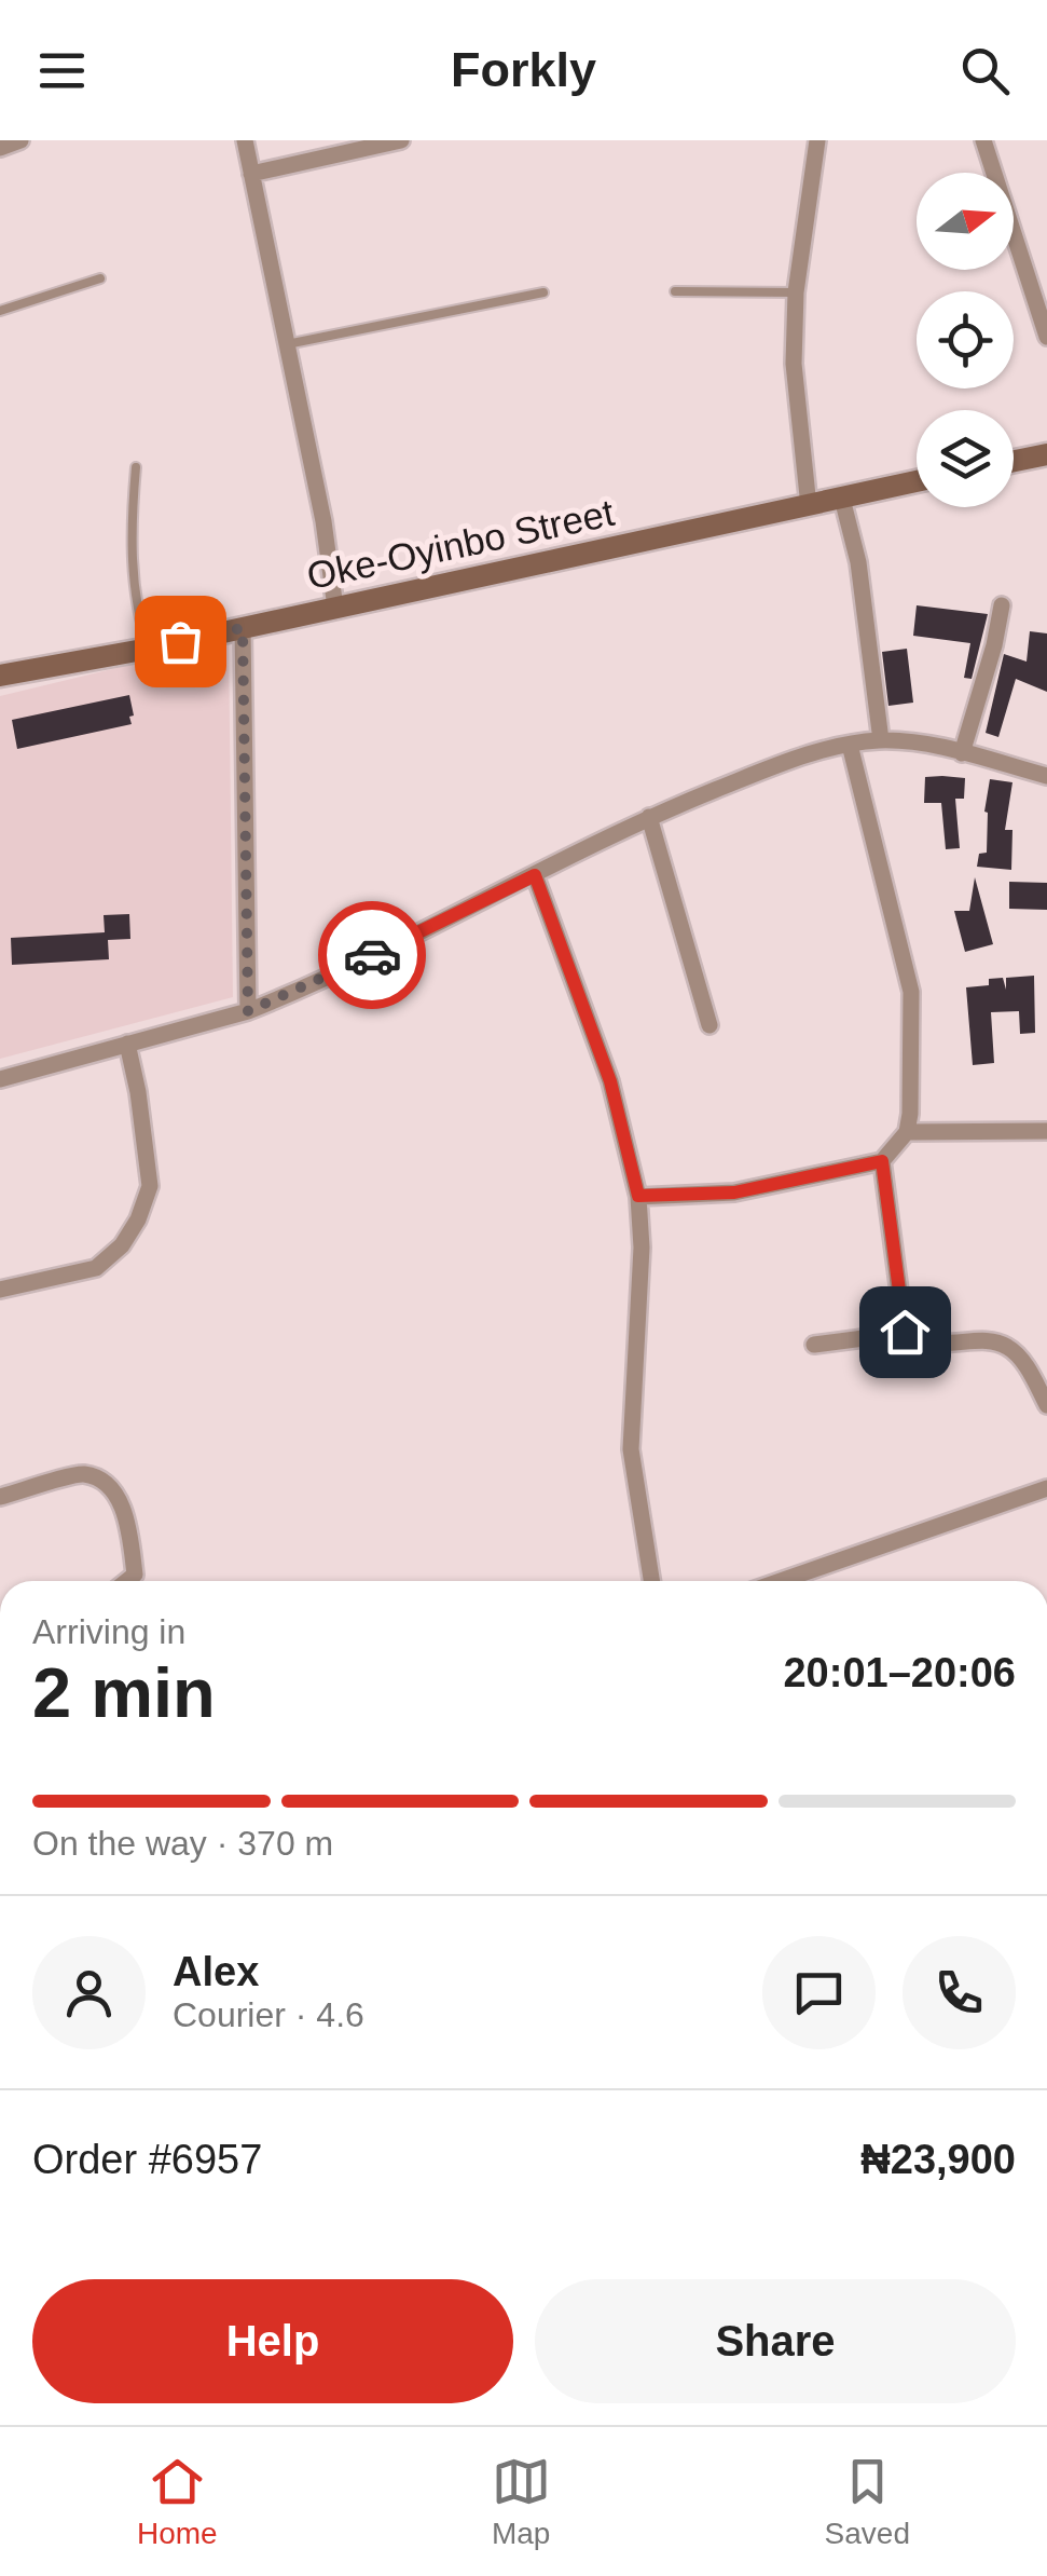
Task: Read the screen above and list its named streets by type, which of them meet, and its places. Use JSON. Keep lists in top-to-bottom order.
{
  "streets": {
    "main road": ["Oke-Oyinbo Street"]
  },
  "north": "right",
  "page": {
    "header": "Forkly",
    "heading": ["2 min", "Arriving in", "20:01–20:06"],
    "panel": [
      "Alex",
      "Courier · 4.6",
      "Order #6957",
      "₦23,900"
    ],
    "bar": "On the way · 370 m",
    "buttons": ["Help", "Share"],
    "tabs": ["Home", "Map", "Saved"]
  }
}
